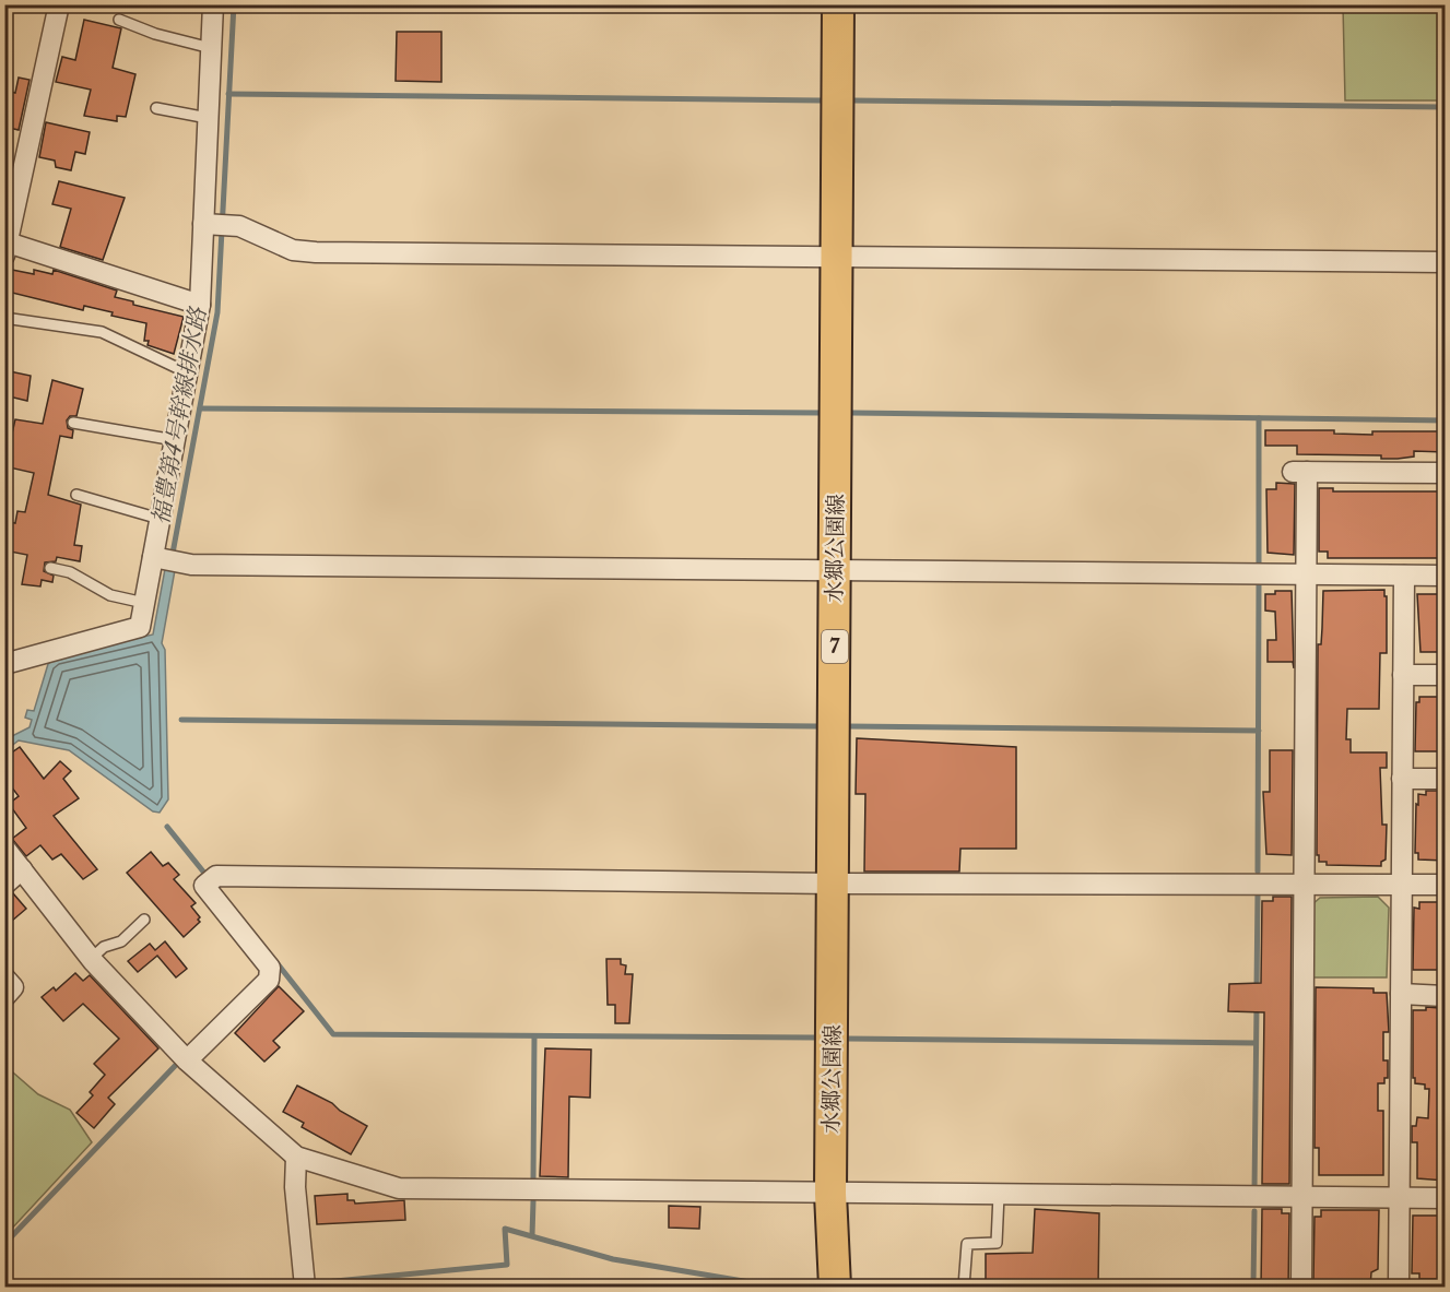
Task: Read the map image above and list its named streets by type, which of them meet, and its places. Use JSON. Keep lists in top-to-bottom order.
{
  "streets": {
    "main road": ["水郷公園線", "7"]
  },
  "water": ["福豊第4号幹線排水路"]
}
